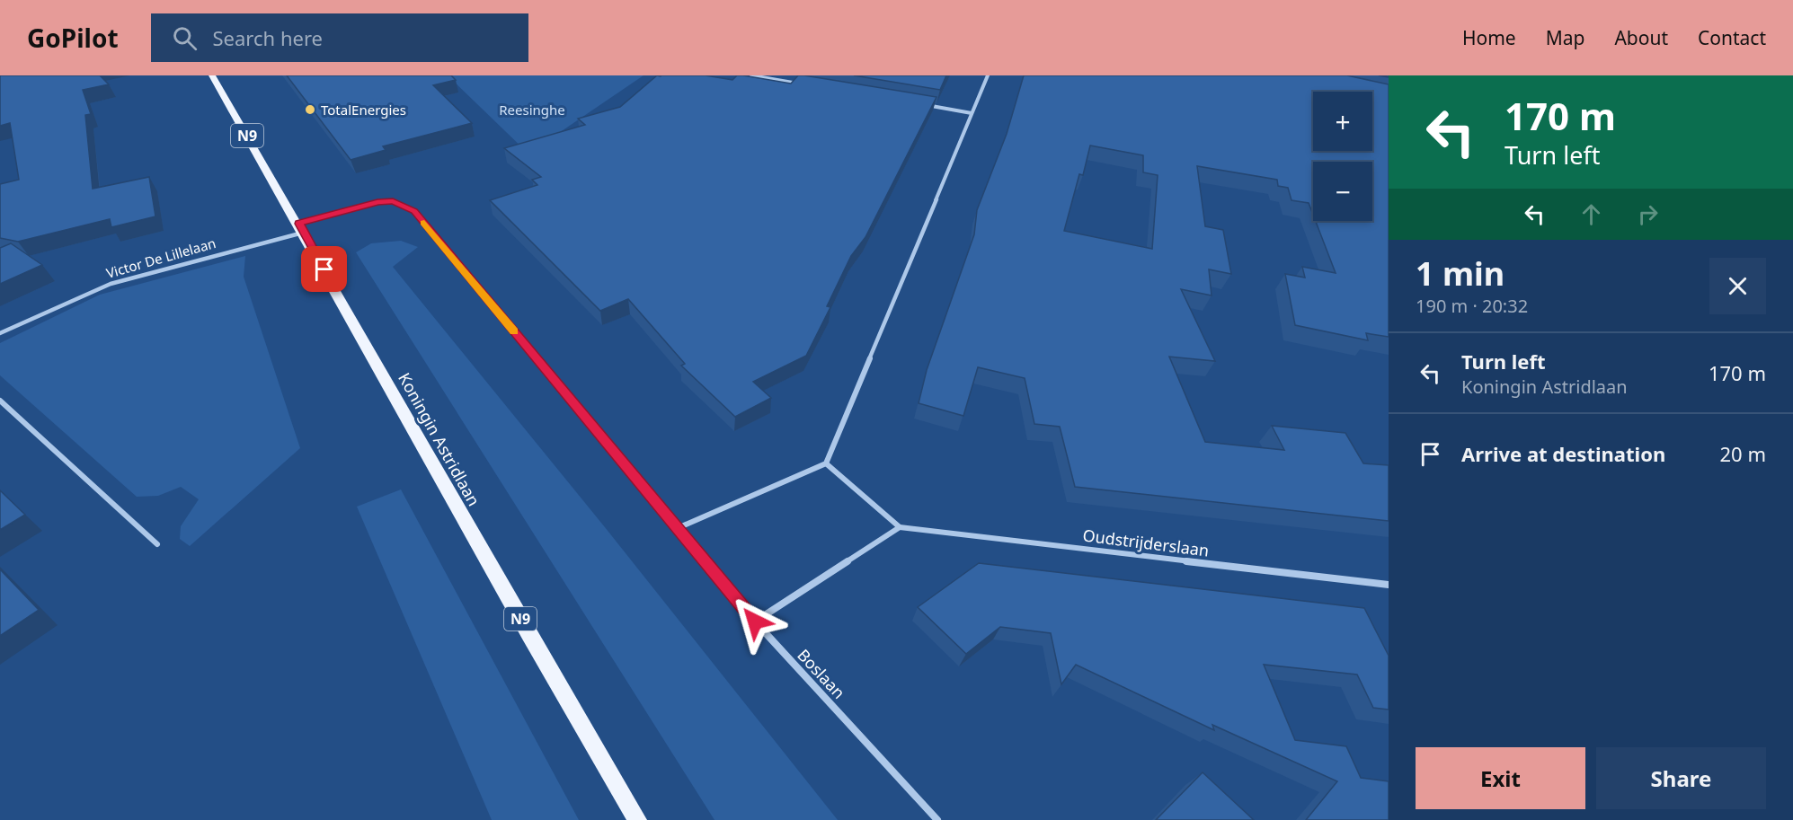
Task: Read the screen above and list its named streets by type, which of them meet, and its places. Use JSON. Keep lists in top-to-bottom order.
{
  "streets": {
    "main road": ["N9", "Koningin Astridlaan"],
    "street": ["Victor De Lillelaan", "Oudstrijderslaan", "Boslaan"]
  },
  "crossings": [
    ["Victor De Lillelaan", "Koningin Astridlaan"],
    ["Victor De Lillelaan", "Boslaan"],
    ["Koningin Astridlaan", "Boslaan"]
  ],
  "parks": ["Reesinghe"],
  "places": ["TotalEnergies"],
  "page": {
    "header": "GoPilot",
    "search": "Search here",
    "nav": [
      "Home",
      "Map",
      "About",
      "Contact"
    ],
    "turn": ["170 m", "Turn left"],
    "map_buttons": ["+", "−"],
    "heading": ["1 min", "190 m · 20:32"],
    "list": [
      {
        "name": "Turn left",
        "note": "Koningin Astridlaan",
        "value": "170 m"
      },
      {
        "name": "Arrive at destination",
        "value": "20 m"
      }
    ],
    "buttons": ["Exit", "Share"]
  }
}
